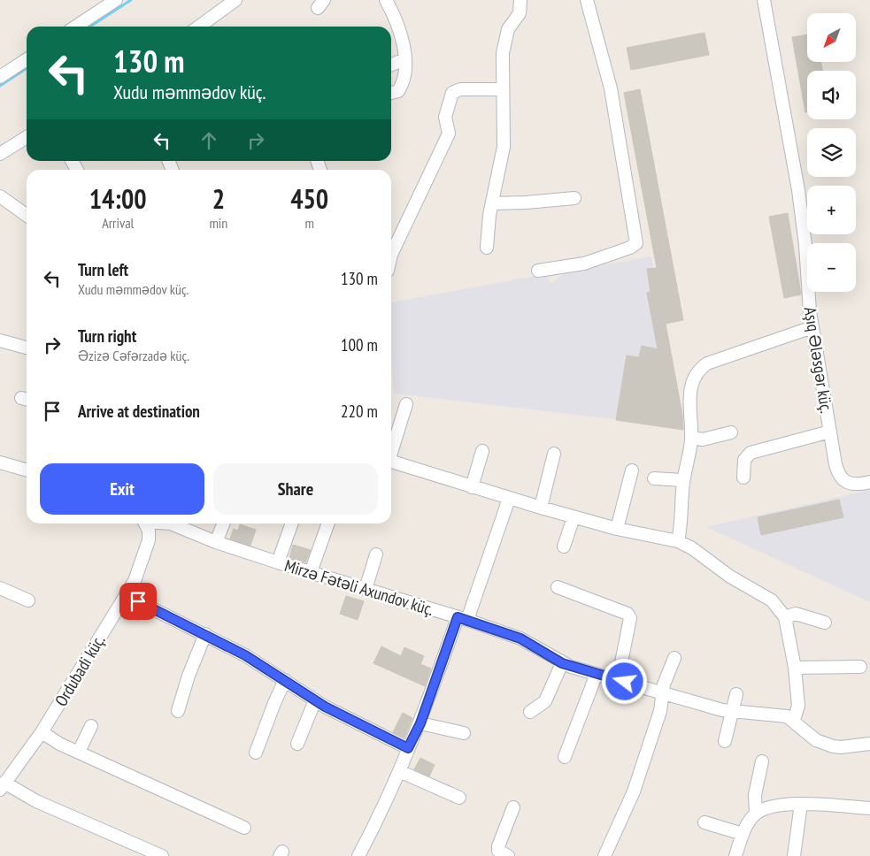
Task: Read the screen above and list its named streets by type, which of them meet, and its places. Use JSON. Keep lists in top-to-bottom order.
{
  "streets": {
    "street": ["Aşıq Ələsgər küç.", "Mirzə Fətəli Axundov küç.", "Ordubadi küç."]
  },
  "north": "bottom left",
  "page": {
    "map_buttons": ["+", "−"],
    "turn": ["130 m", "Xudu məmmədov küç."],
    "eta": [
      "14:00",
      "Arrival",
      "2",
      "min",
      "450",
      "m"
    ],
    "list": [
      {
        "name": "Turn left",
        "note": "Xudu məmmədov küç.",
        "value": "130 m"
      },
      {
        "name": "Turn right",
        "note": "Əzizə Cəfərzadə küç.",
        "value": "100 m"
      },
      {
        "name": "Arrive at destination",
        "value": "220 m"
      }
    ],
    "buttons": ["Exit", "Share"]
  }
}
